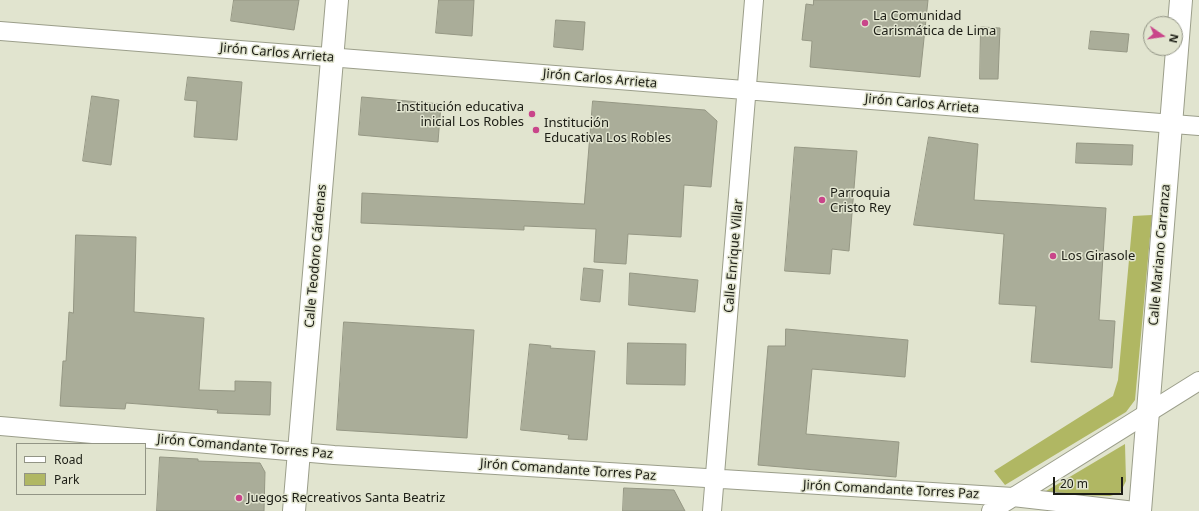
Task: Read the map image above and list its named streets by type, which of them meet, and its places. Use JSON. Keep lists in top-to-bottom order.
{
  "streets": {
    "street": [
      "Jirón Carlos Arrieta",
      "Calle Mariano Carranza",
      "Calle Teodoro Cárdenas",
      "Calle Enrique Villar",
      "Jirón Comandante Torres Paz"
    ]
  },
  "crossings": [
    ["Jirón Carlos Arrieta", "Calle Mariano Carranza"],
    ["Jirón Carlos Arrieta", "Calle Teodoro Cárdenas"],
    ["Jirón Carlos Arrieta", "Calle Enrique Villar"],
    ["Calle Teodoro Cárdenas", "Jirón Comandante Torres Paz"],
    ["Calle Enrique Villar", "Jirón Comandante Torres Paz"]
  ],
  "places": [
    "La Comunidad Carismática de Lima",
    "Institución educativa inicial Los Robles",
    "Institución Educativa Los Robles",
    "Parroquia Cristo Rey",
    "Los Girasole",
    "Juegos Recreativos Santa Beatriz"
  ],
  "legend": ["Road", "Park"],
  "scale_bar": "20 m",
  "north": "right"
}
